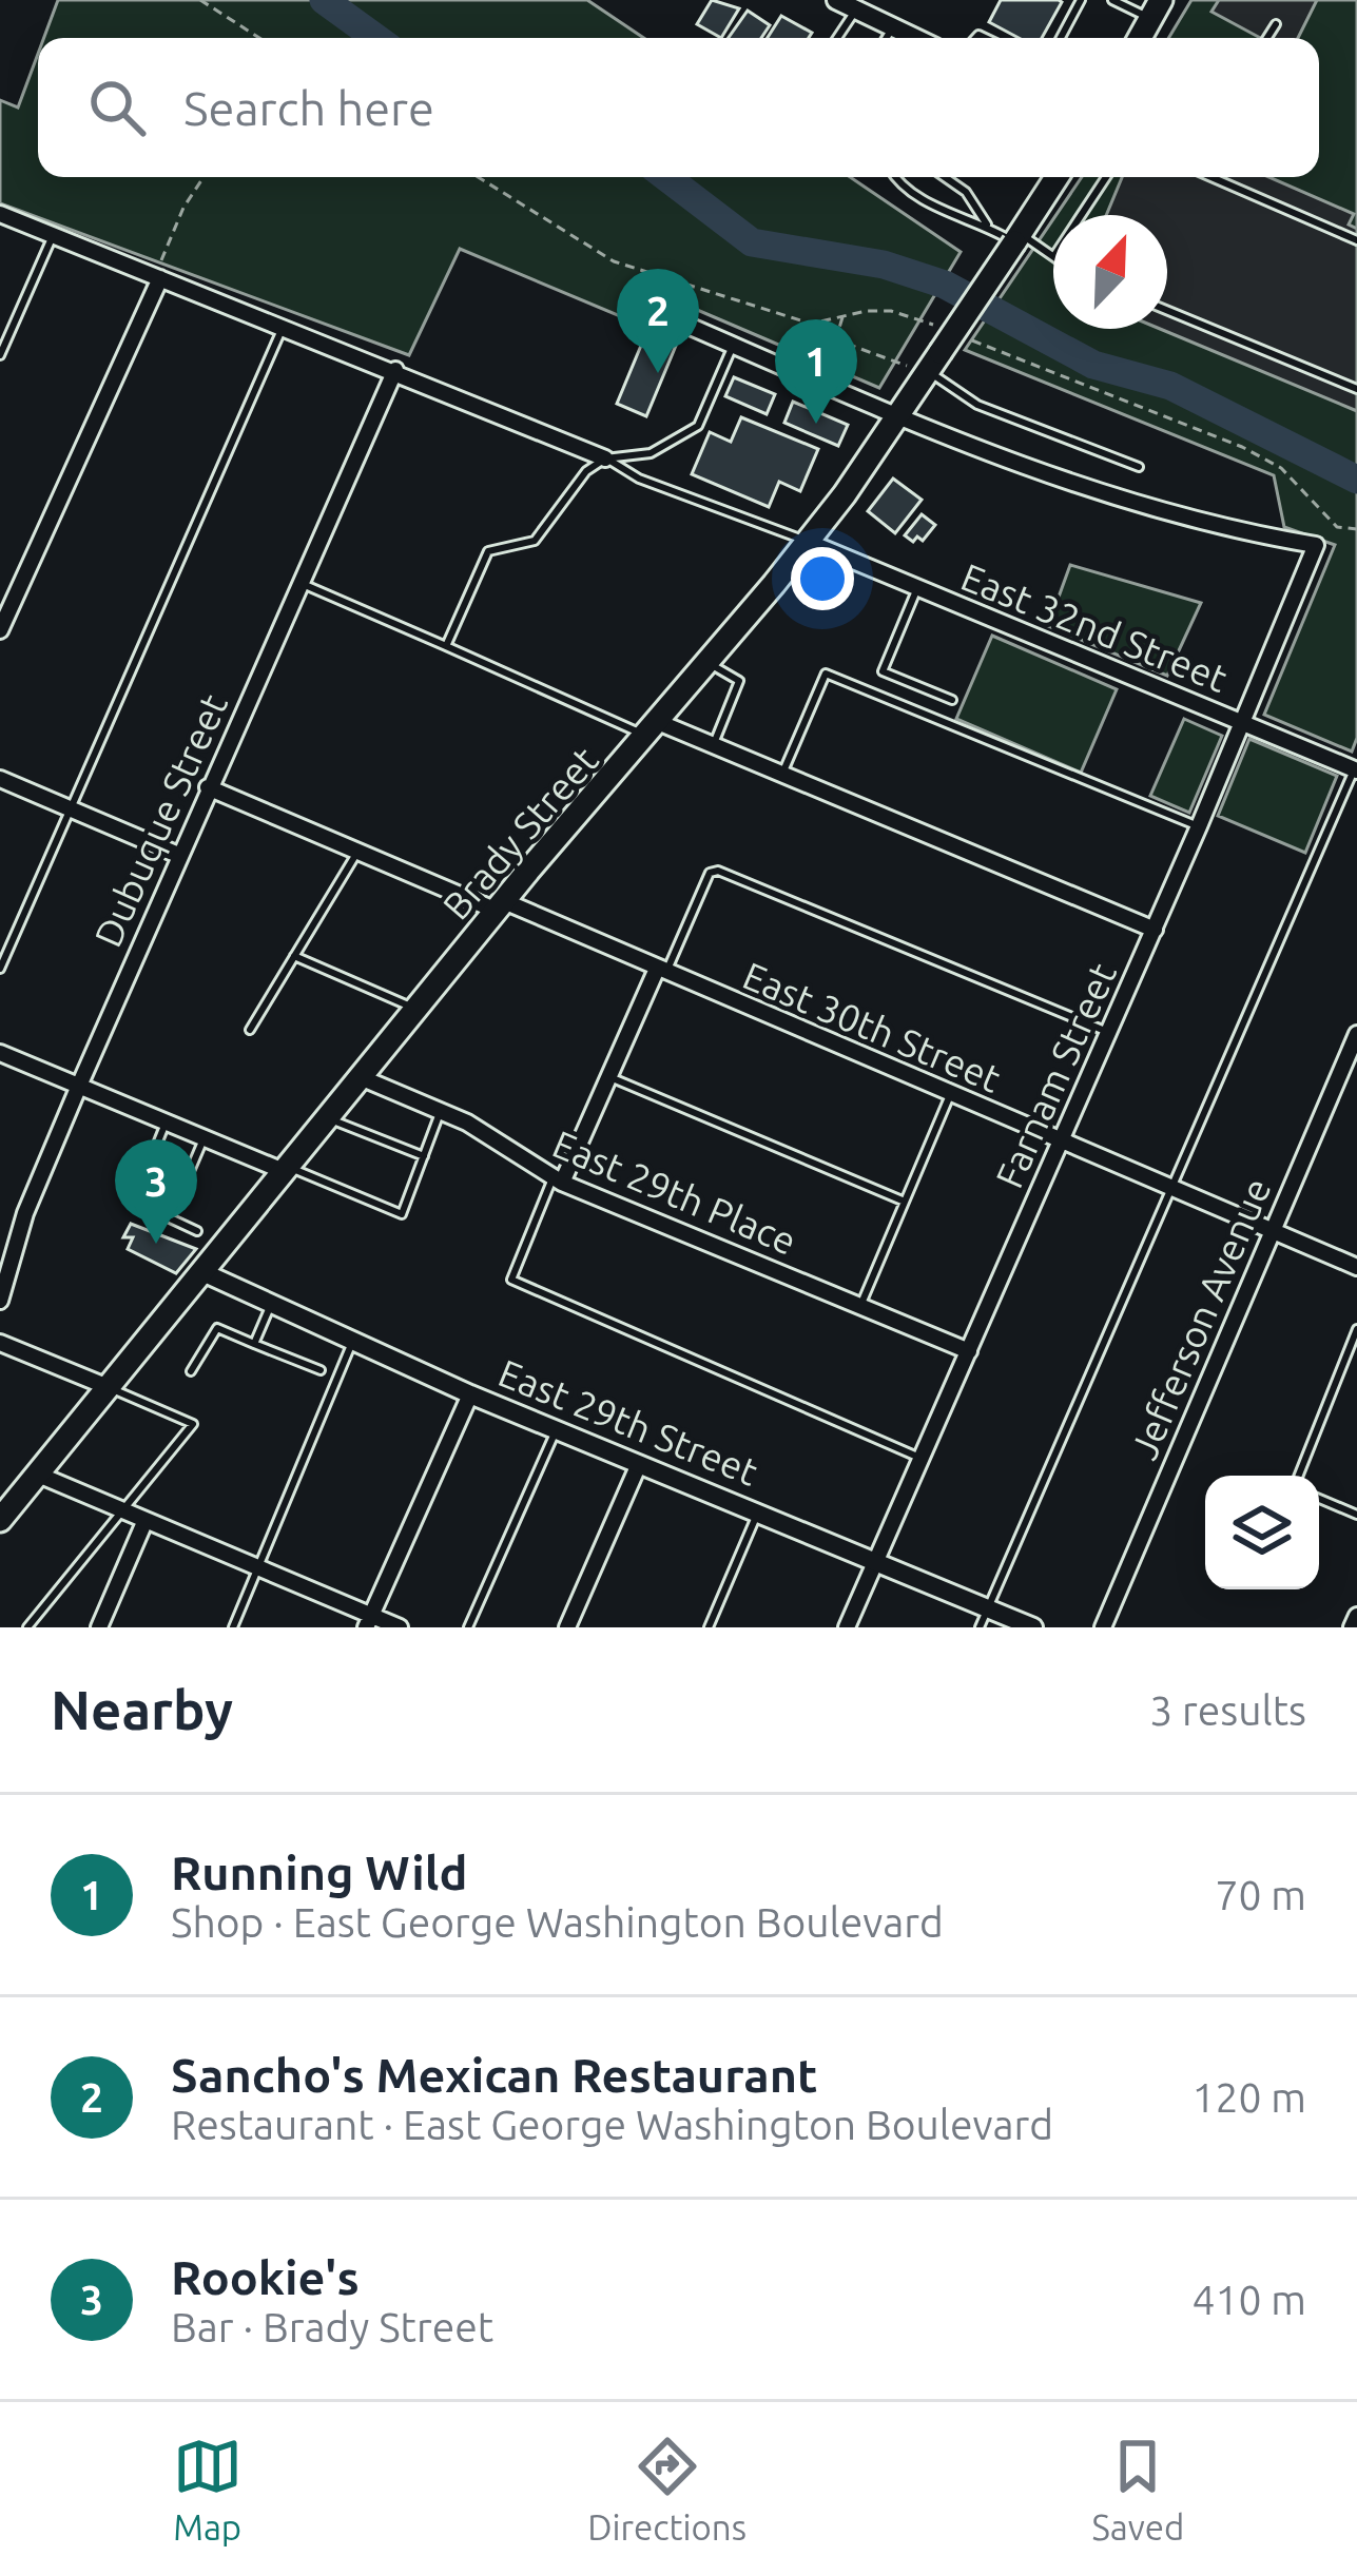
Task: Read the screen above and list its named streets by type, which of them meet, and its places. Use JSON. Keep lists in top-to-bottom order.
{
  "streets": {
    "highway": ["Brady Street"],
    "street": [
      "East 32nd Street",
      "Dubuque Street",
      "East 30th Street",
      "Farnam Street",
      "East 29th Place",
      "Jefferson Avenue",
      "East 29th Street"
    ]
  },
  "crossings": [
    ["East 32nd Street", "Brady Street"],
    ["East 32nd Street", "Farnam Street"],
    ["Dubuque Street", "East 30th Street"],
    ["Brady Street", "East 30th Street"],
    ["Brady Street", "Farnam Street"],
    ["Brady Street", "East 29th Place"],
    ["Brady Street", "East 29th Street"],
    ["East 30th Street", "Farnam Street"],
    ["East 30th Street", "Jefferson Avenue"],
    ["Farnam Street", "East 29th Place"],
    ["Farnam Street", "East 29th Street"]
  ],
  "north": "top right",
  "page": {
    "search": "Search here",
    "pins": ["2", "1", "3"],
    "heading": ["Nearby", "3 results"],
    "list": [
      {
        "mark": "1",
        "name": "Running Wild",
        "note": "Shop · East George Washington Boulevard",
        "value": "70 m"
      },
      {
        "mark": "2",
        "name": "Sancho's Mexican Restaurant",
        "note": "Restaurant · East George Washington Boulevard",
        "value": "120 m"
      },
      {
        "mark": "3",
        "name": "Rookie's",
        "note": "Bar · Brady Street",
        "value": "410 m"
      }
    ],
    "nav": ["Map", "Directions", "Saved"]
  }
}
